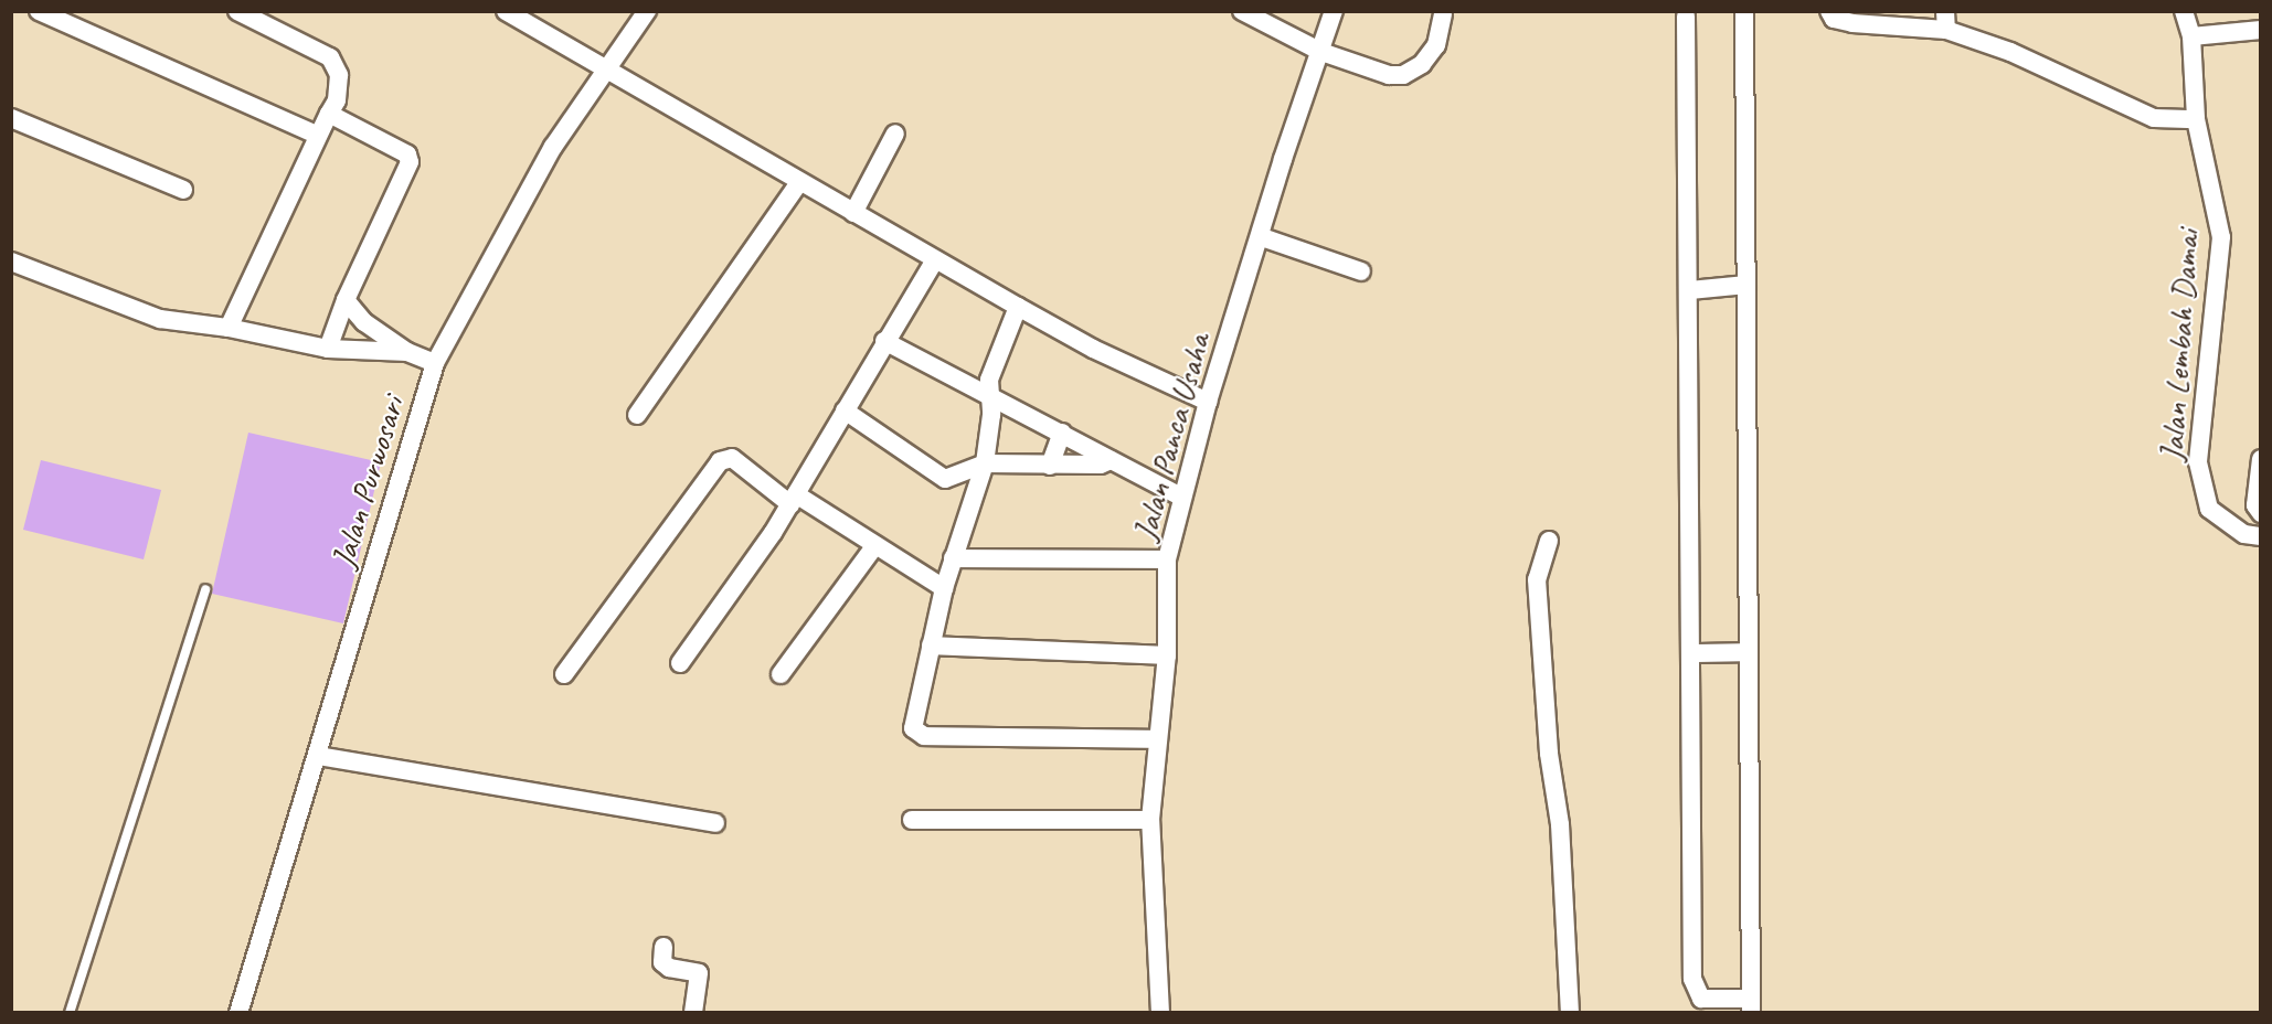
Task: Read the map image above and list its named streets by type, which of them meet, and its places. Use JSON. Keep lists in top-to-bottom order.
{
  "streets": {
    "street": ["Jalan Lembah Damai", "Jalan Panca Usaha", "Jalan Purwosari"]
  }
}
